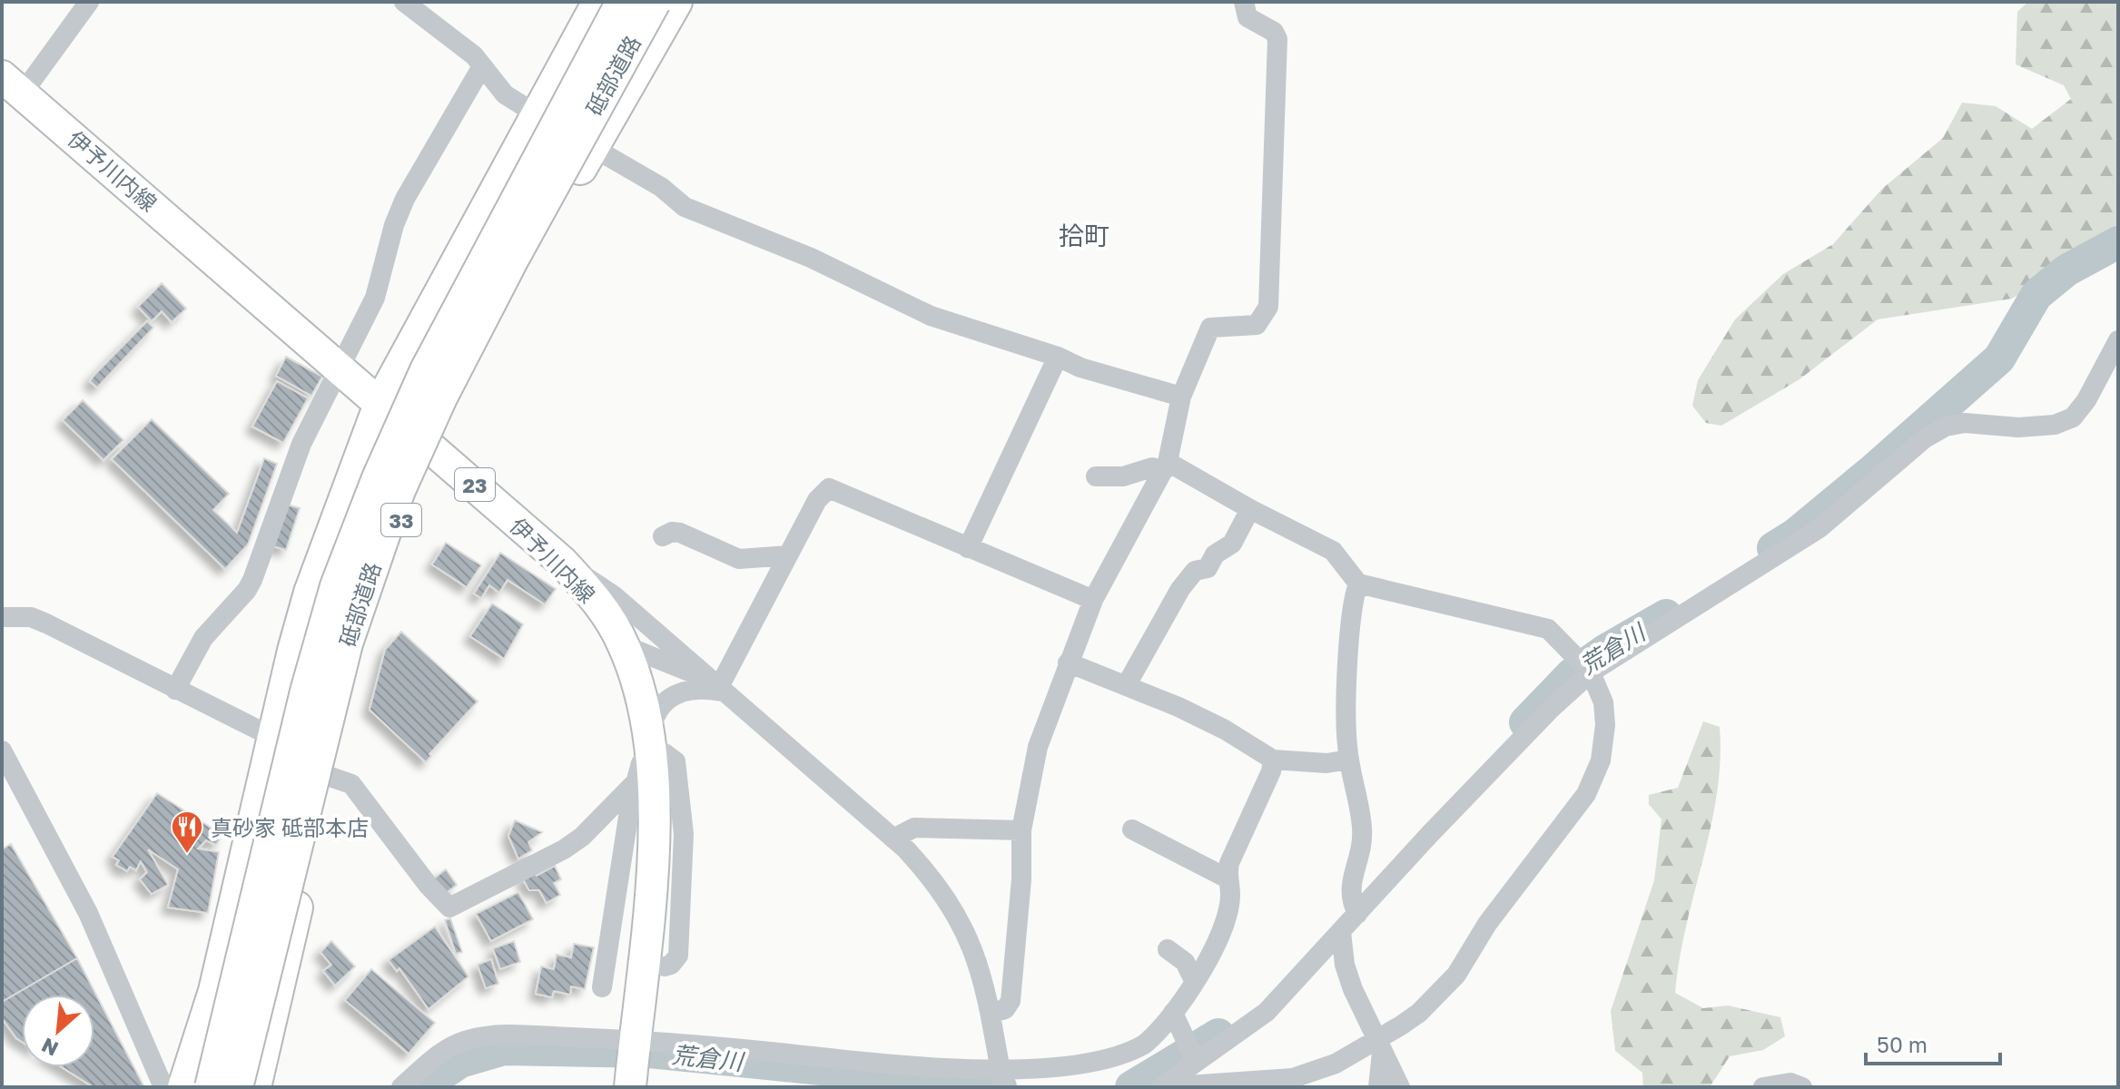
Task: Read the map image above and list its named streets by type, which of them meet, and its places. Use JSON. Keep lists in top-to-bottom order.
{
  "streets": {
    "highway": ["砥部道路", "33"],
    "main road": ["伊予川内線", "23"]
  },
  "crossings": [
    ["伊予川内線", "33"]
  ],
  "districts": ["拾町"],
  "water": ["荒倉川"],
  "places": {
    "restaurant": ["真砂家 砥部本店"]
  },
  "scale_bar": "50 m",
  "north": "bottom left"
}
